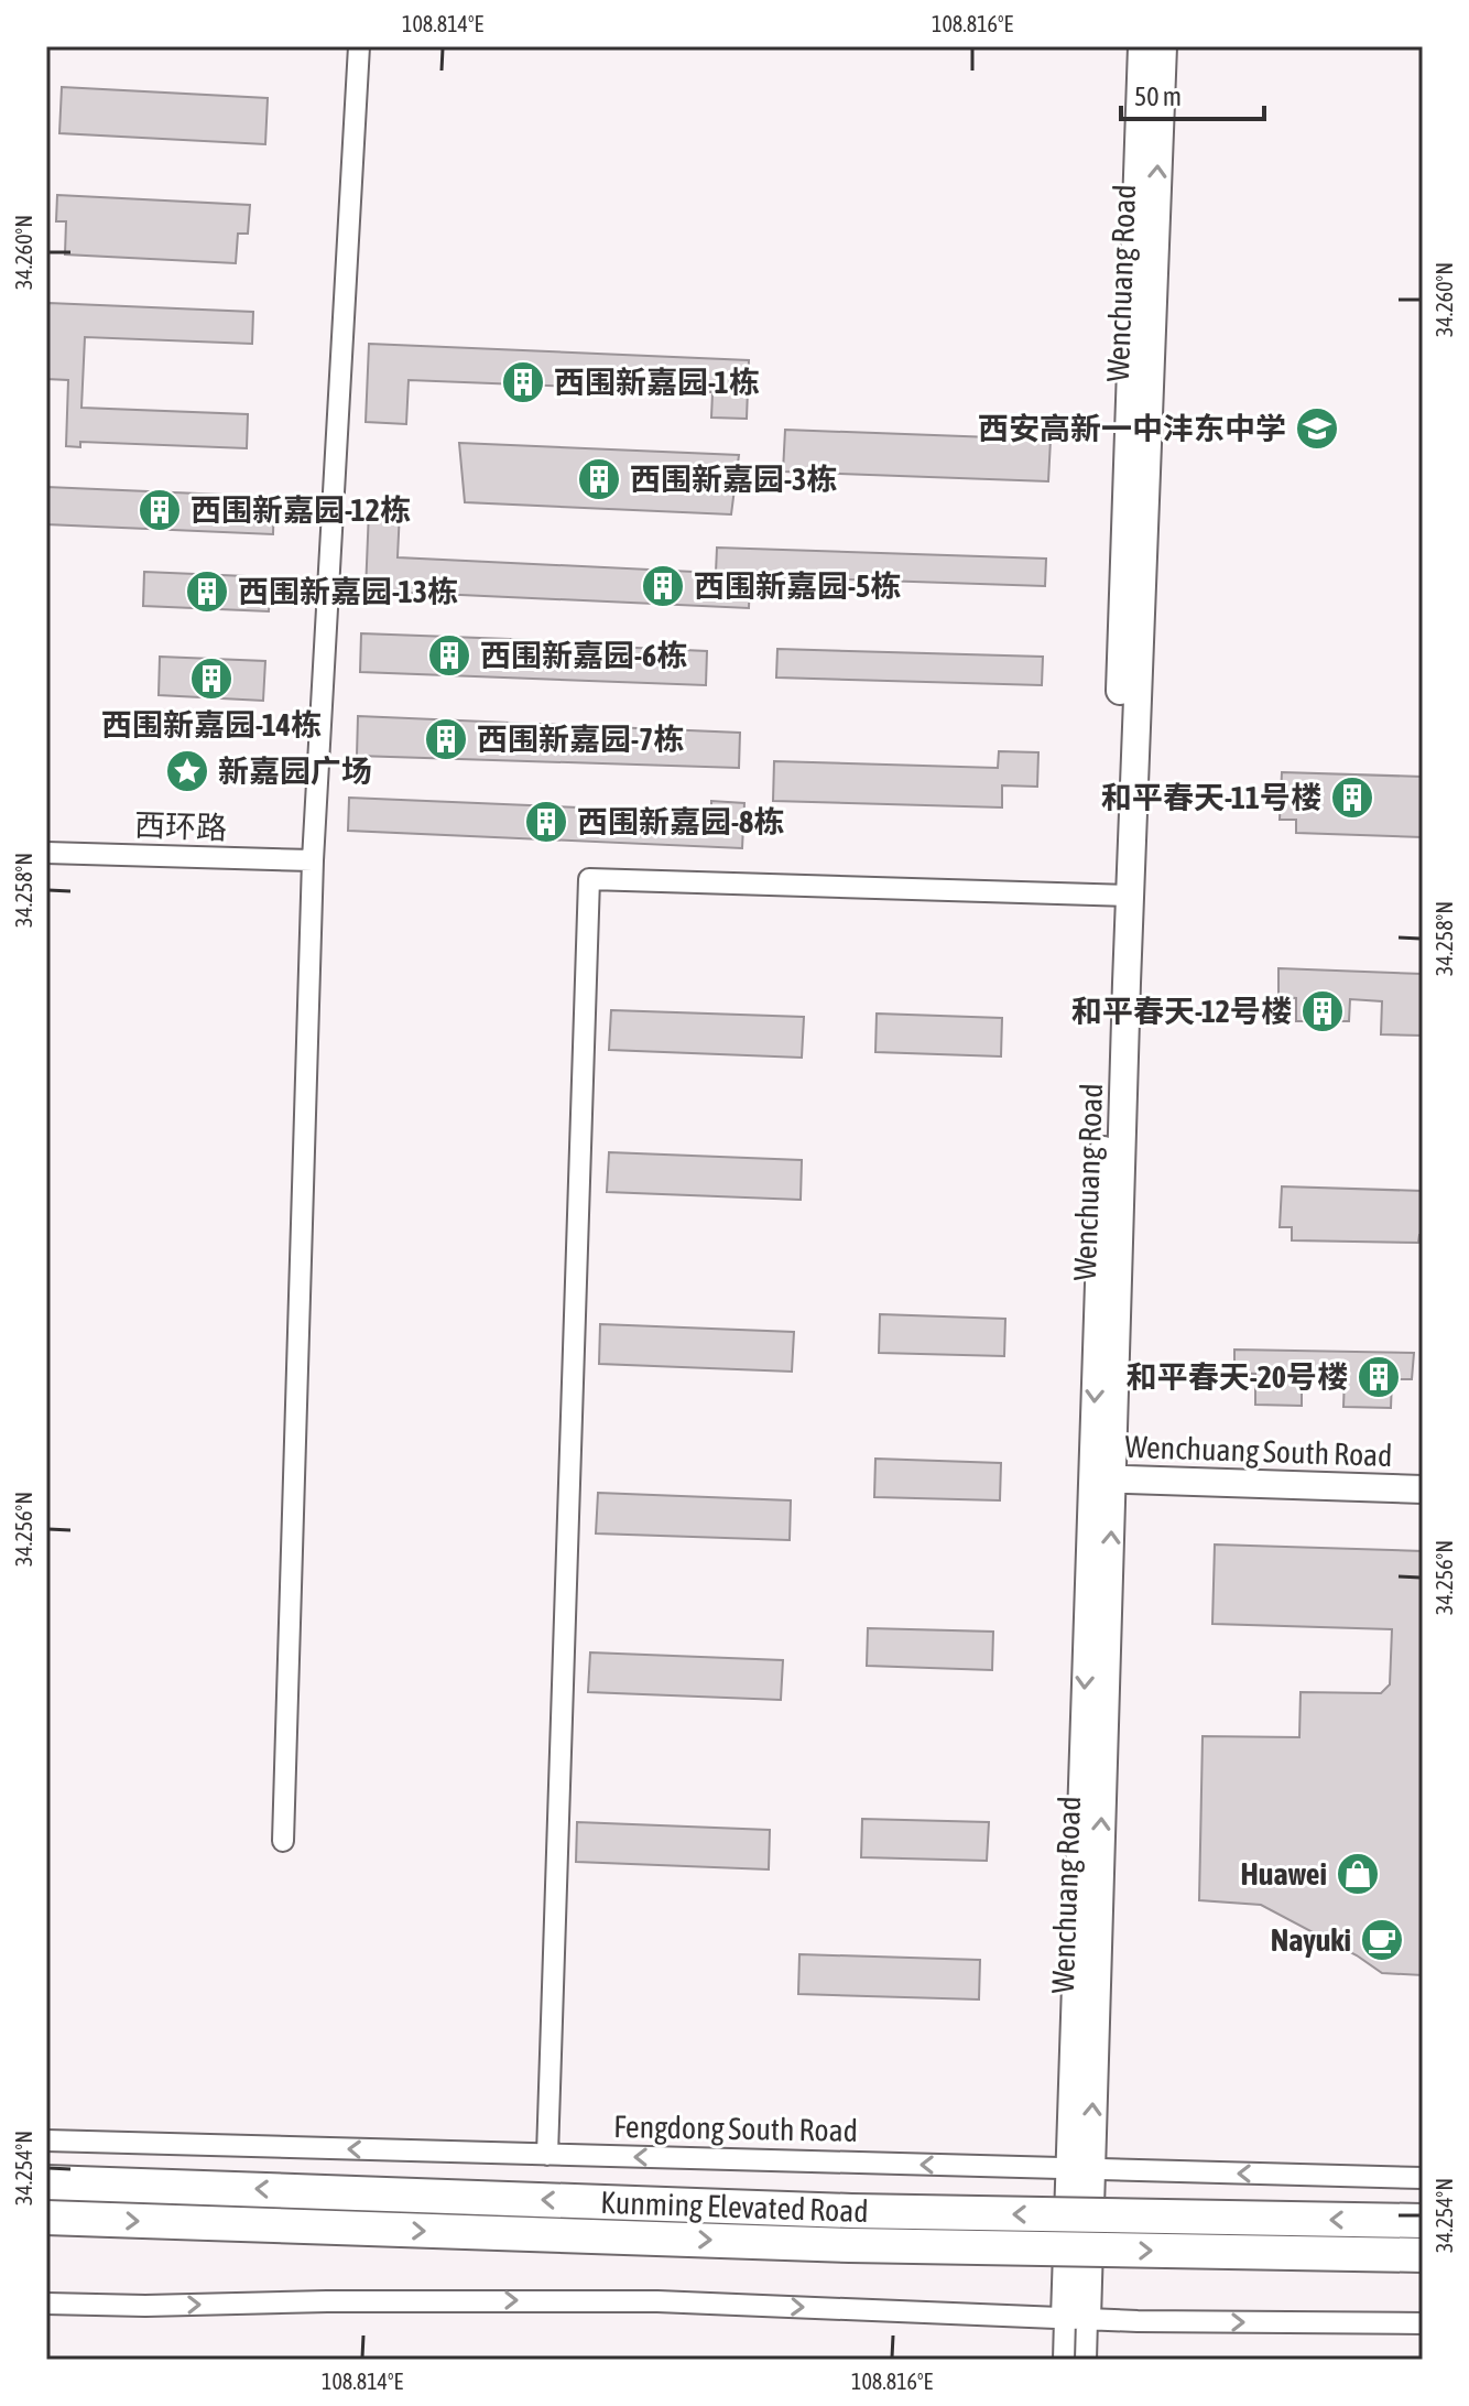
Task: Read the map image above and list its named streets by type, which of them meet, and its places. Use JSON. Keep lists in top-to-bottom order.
{
  "streets": {
    "highway": ["Kunming Elevated Road"],
    "street": [
      "Wenchuang Road",
      "西环路",
      "Wenchuang South Road",
      "Fengdong South Road"
    ]
  },
  "crossings": [
    ["Wenchuang Road", "Wenchuang South Road"],
    ["Wenchuang Road", "Fengdong South Road"]
  ],
  "places": {
    "building": [
      "西围新嘉园-1栋",
      "西围新嘉园-3栋",
      "西围新嘉园-12栋",
      "西围新嘉园-5栋",
      "西围新嘉园-13栋",
      "西围新嘉园-6栋",
      "西围新嘉园-14栋",
      "西围新嘉园-7栋",
      "和平春天-11号楼",
      "西围新嘉园-8栋",
      "和平春天-12号楼",
      "和平春天-20号楼"
    ],
    "school or university": ["西安高新一中沣东中学"],
    "place": ["新嘉园广场"],
    "shop": ["Huawei"],
    "cafe": ["Nayuki"]
  },
  "scale_bar": "50 m",
  "coordinates": [
    "108.814°E",
    "108.816°E",
    "34.260°N",
    "34.258°N",
    "34.256°N",
    "34.254°N"
  ]
}
